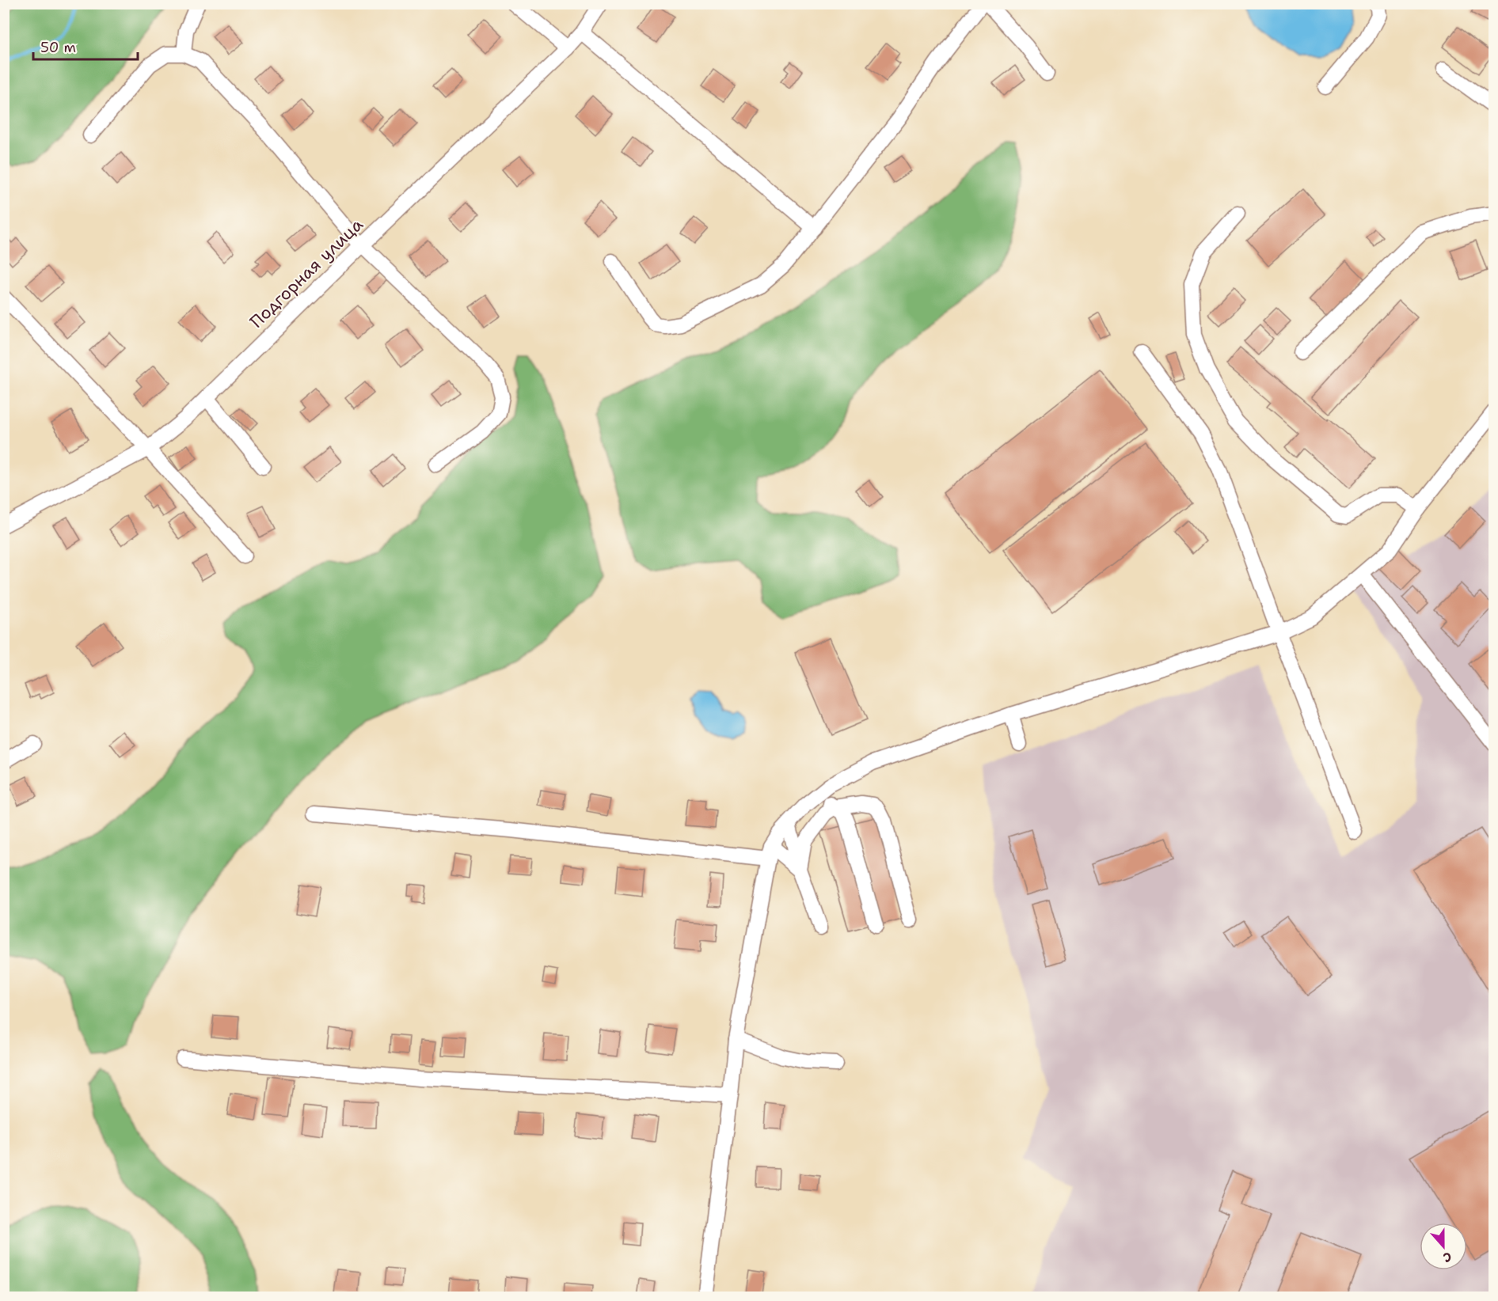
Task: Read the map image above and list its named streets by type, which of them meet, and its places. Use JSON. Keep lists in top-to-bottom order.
{
  "streets": {
    "street": ["Подгорная улица"]
  },
  "scale_bar": "50 m",
  "north": "bottom"
}
